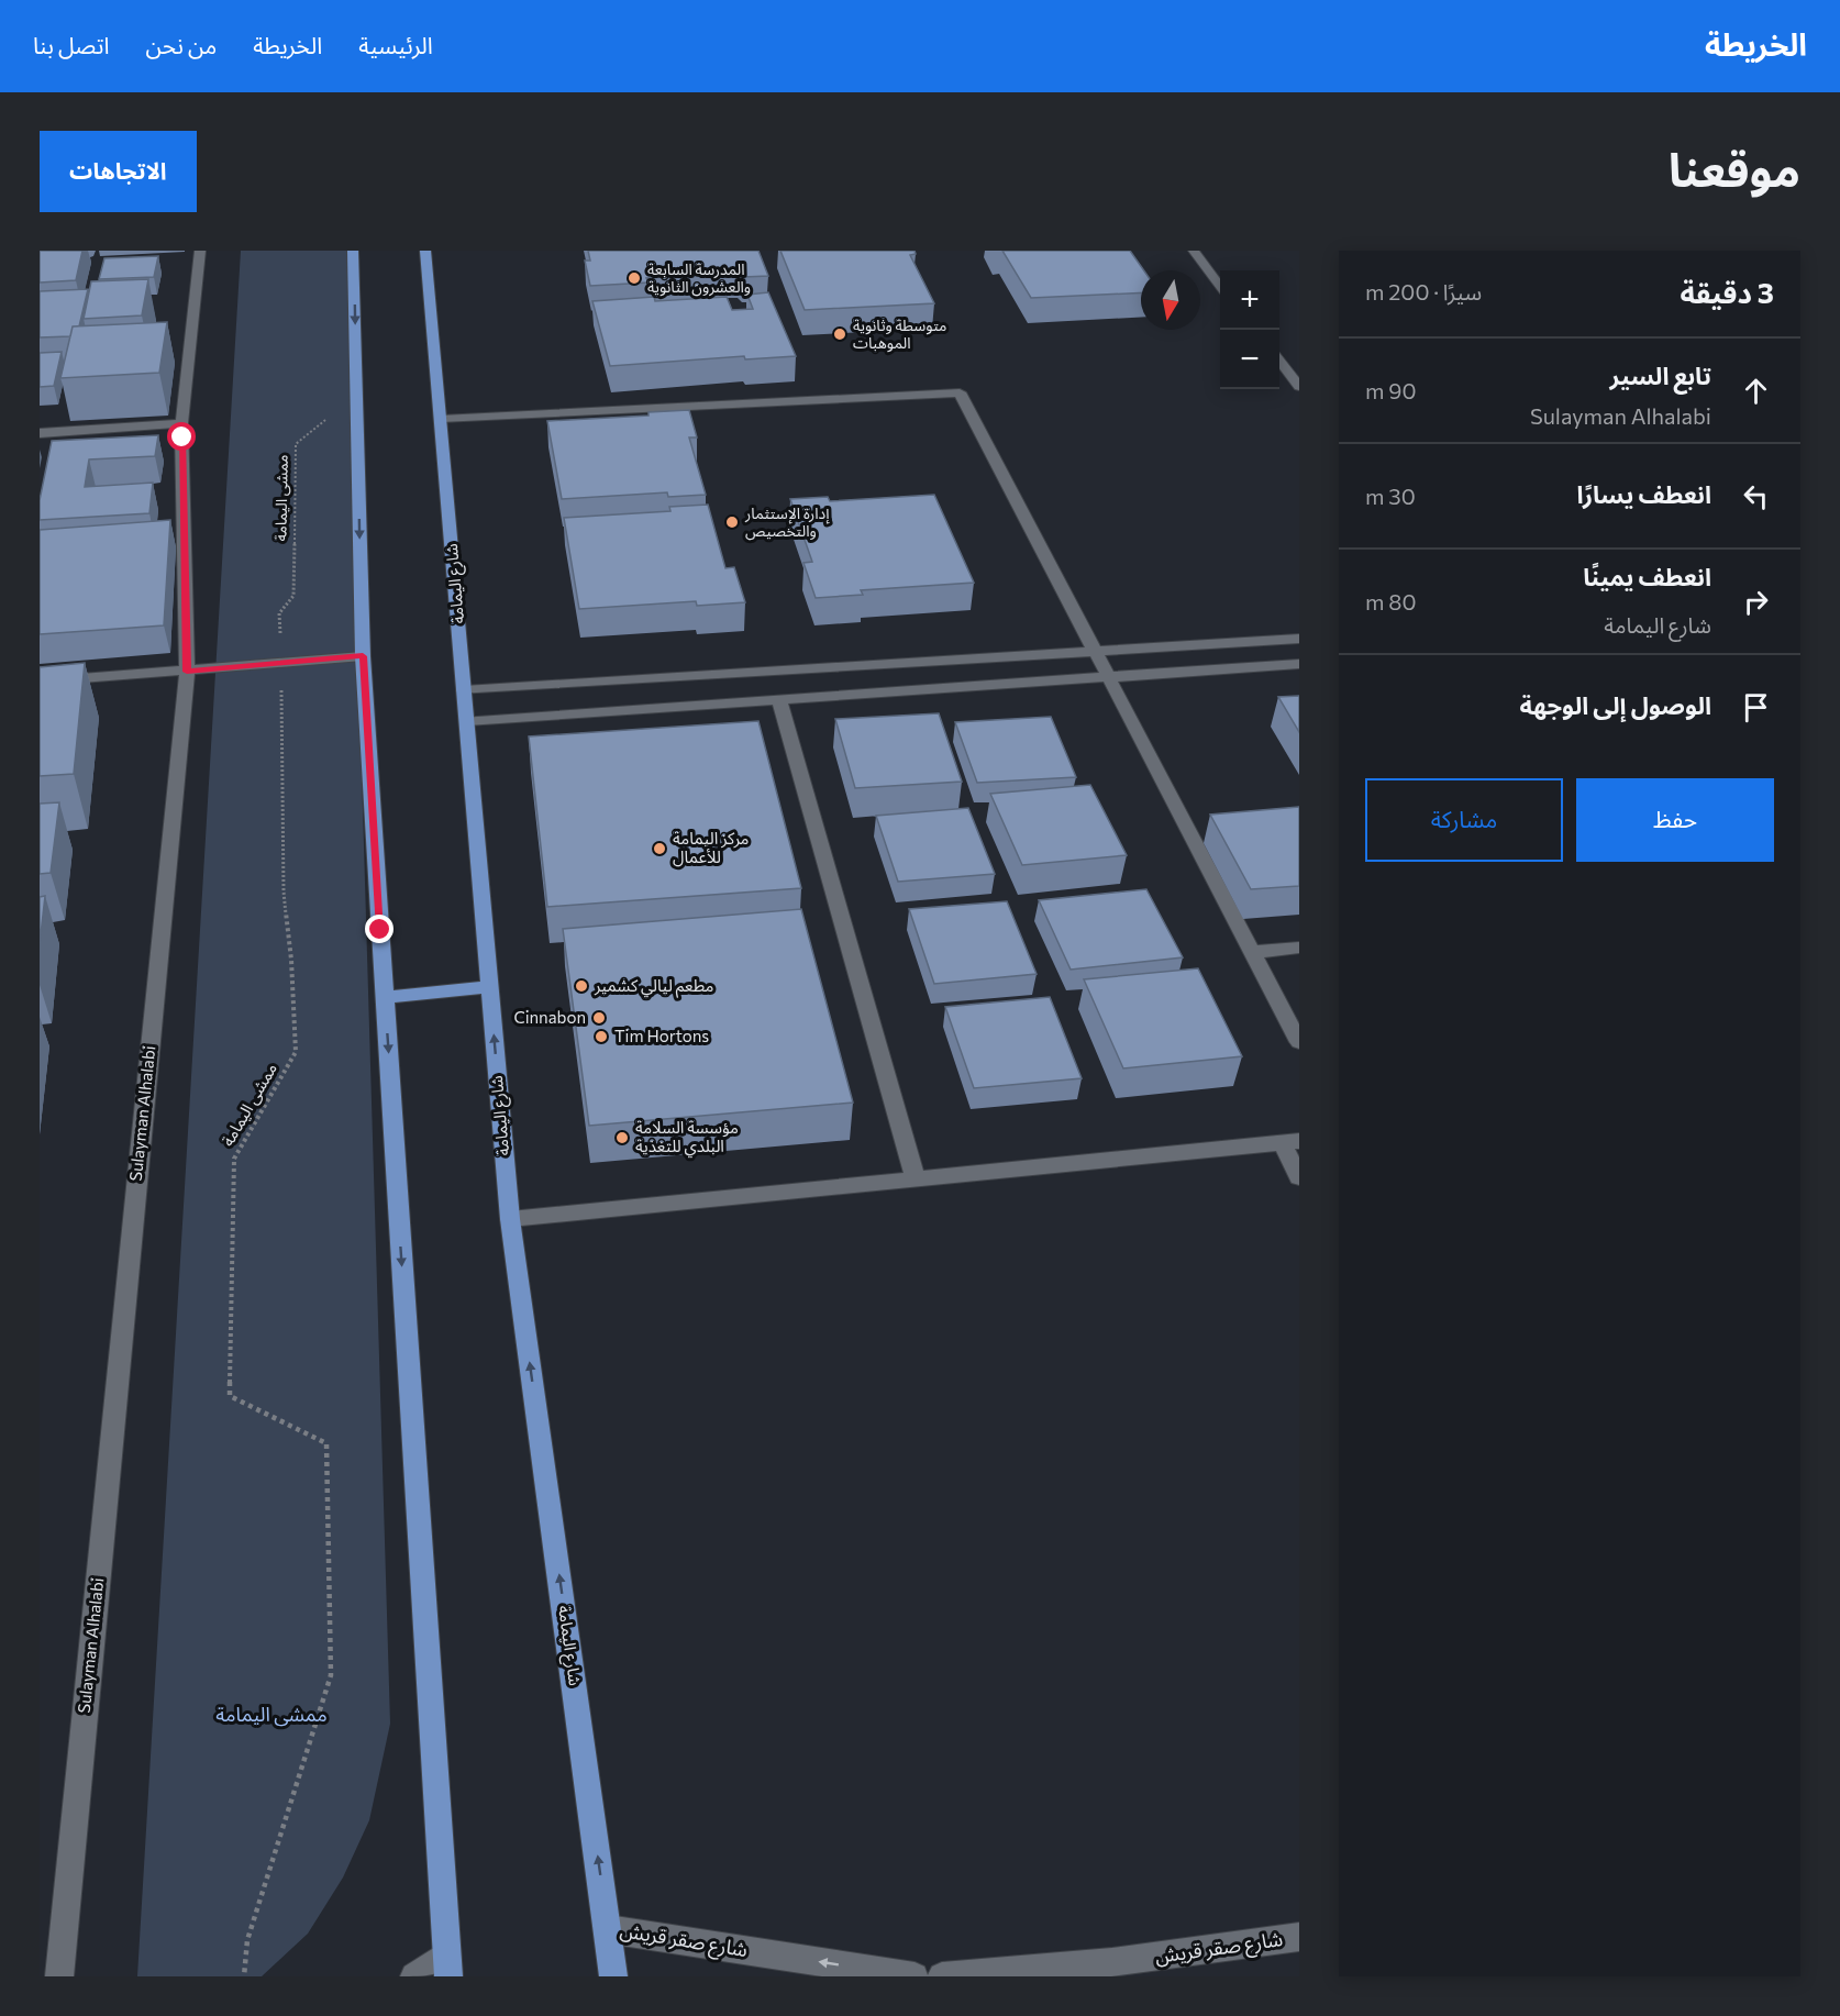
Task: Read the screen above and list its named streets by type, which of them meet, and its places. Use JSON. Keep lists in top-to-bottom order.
{
  "streets": {
    "main road": ["شارع اليمامة"],
    "street": ["Sulayman Alhalabi", "شارع صقر قريش"],
    "path": ["ممشى اليمامة"]
  },
  "crossings": [
    ["شارع اليمامة", "شارع صقر قريش"]
  ],
  "one_way": ["شارع صقر قريش"],
  "parks": ["ممشى اليمامة"],
  "places": [
    "المدرسة السابعة والعشرون الثانوية",
    "متوسطة وثانوية الموهبات",
    "إدارة الإستثمار والتخصيص",
    "مركز اليمامة للأعمال",
    "مطعم ليالي كشمير",
    "Cinnabon",
    "Tim Hortons",
    "مؤسسة السلامة البلدي للتغذية"
  ],
  "north": "bottom",
  "page": {
    "header": "الخريطة",
    "nav": [
      "الرئيسية",
      "الخريطة",
      "من نحن",
      "اتصل بنا"
    ],
    "title": "موقعنا",
    "buttons": [
      "الاتجاهات",
      ["حفظ", "مشاركة"]
    ],
    "heading": ["3 دقيقة", "سيرًا · 200 m"],
    "map_buttons": ["+", "−"],
    "list": [
      ["تابع السير", "Sulayman Alhalabi", "90 m"],
      ["انعطف يسارًا", "30 m"],
      ["انعطف يمينًا", "شارع اليمامة", "80 m"],
      "الوصول إلى الوجهة"
    ]
  }
}
